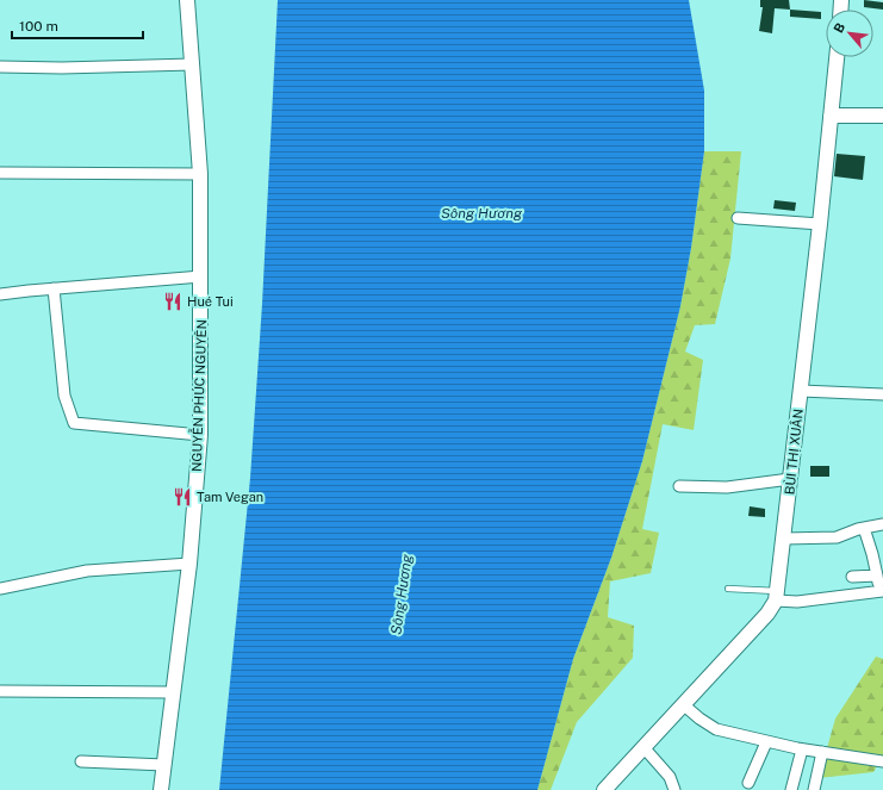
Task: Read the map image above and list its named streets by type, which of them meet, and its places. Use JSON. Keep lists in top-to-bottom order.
{
  "streets": {
    "street": ["NGUYỄN PHÚC NGUYÊN", "BÙI THỊ XUÂN"]
  },
  "water": ["Sông Hương"],
  "places": {
    "restaurant": ["Hué Tui", "Tam Vegan"]
  },
  "scale_bar": "100 m",
  "north": "top left"
}
